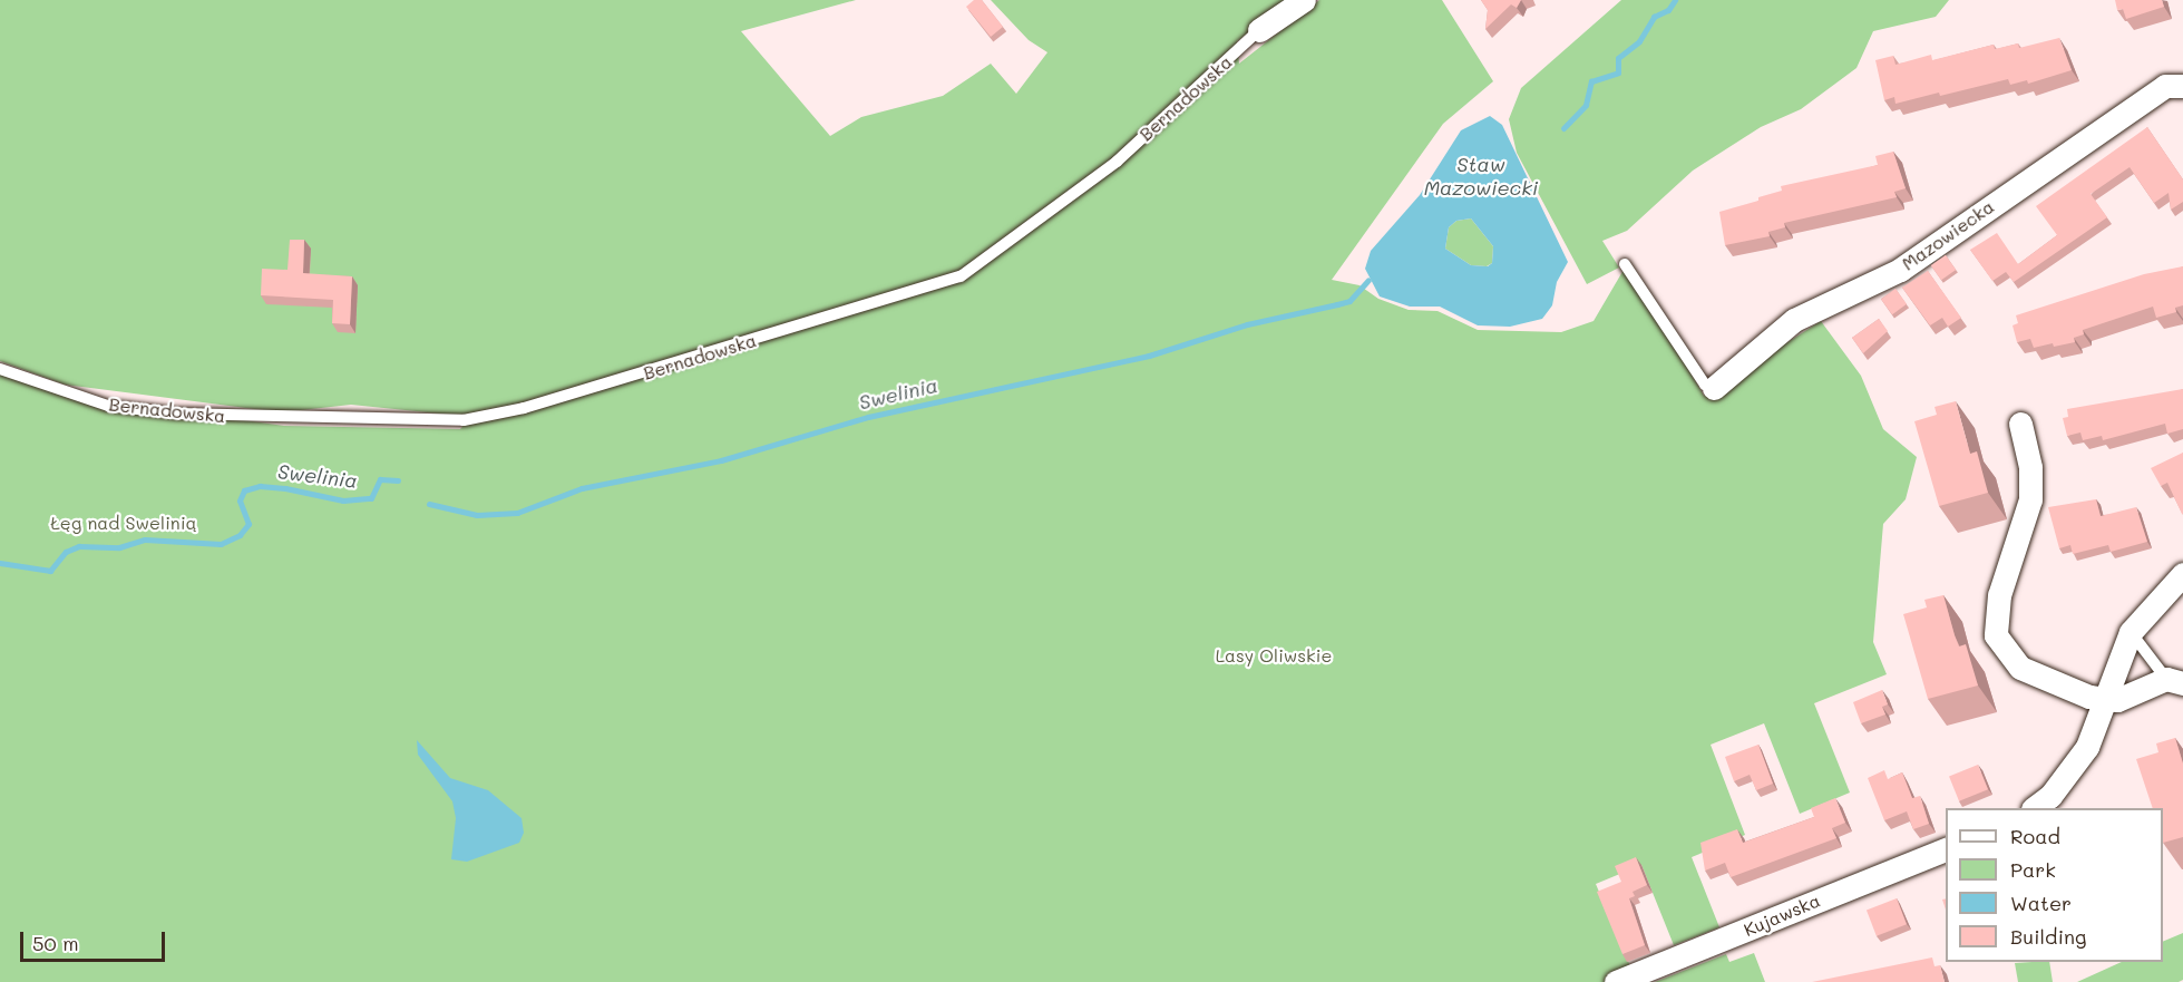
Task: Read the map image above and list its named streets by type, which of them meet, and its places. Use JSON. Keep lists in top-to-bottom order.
{
  "streets": {
    "street": ["Bernadowska", "Mazowiecka", "Kujawska"]
  },
  "water": ["Staw Mazowiecki", "Swelinia"],
  "parks": ["Łęg nad Swelinią", "Lasy Oliwskie"],
  "legend": [
    "Road",
    "Park",
    "Water",
    "Building"
  ],
  "scale_bar": "50 m"
}
